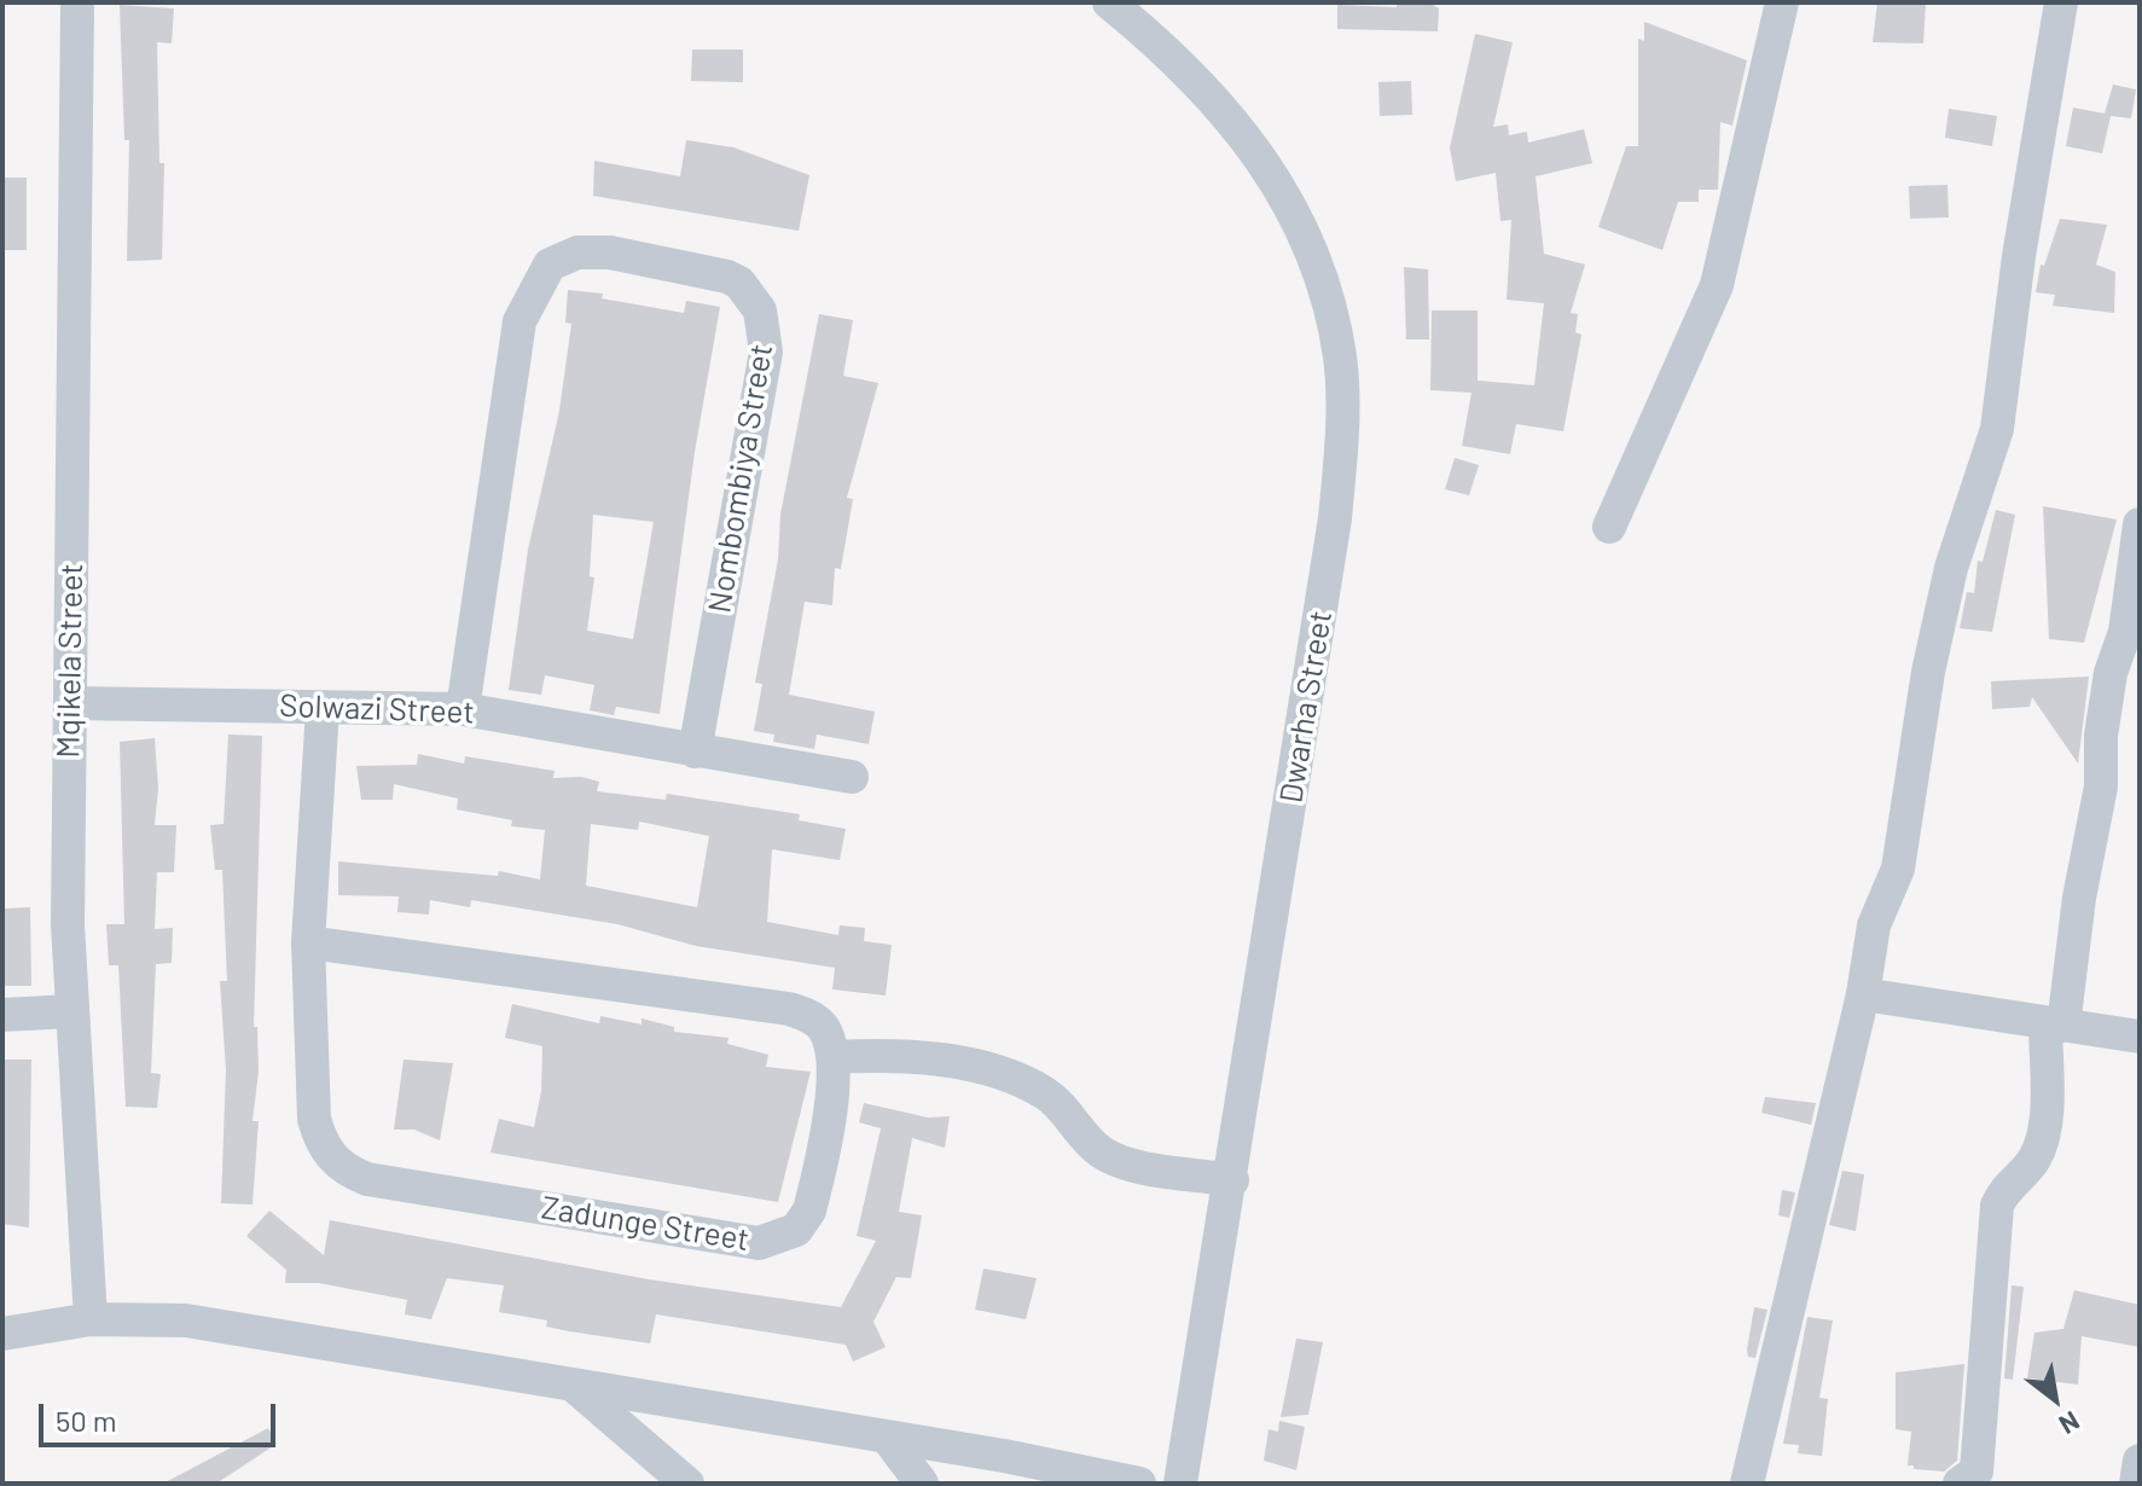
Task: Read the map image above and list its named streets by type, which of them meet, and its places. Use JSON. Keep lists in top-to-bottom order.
{
  "streets": {
    "street": [
      "Nombombiya Street",
      "Mqikela Street",
      "Dwarha Street",
      "Solwazi Street",
      "Zadunge Street"
    ]
  },
  "crossings": [
    ["Nombombiya Street", "Solwazi Street"],
    ["Mqikela Street", "Solwazi Street"],
    ["Solwazi Street", "Zadunge Street"]
  ],
  "scale_bar": "50 m",
  "north": "bottom right"
}
